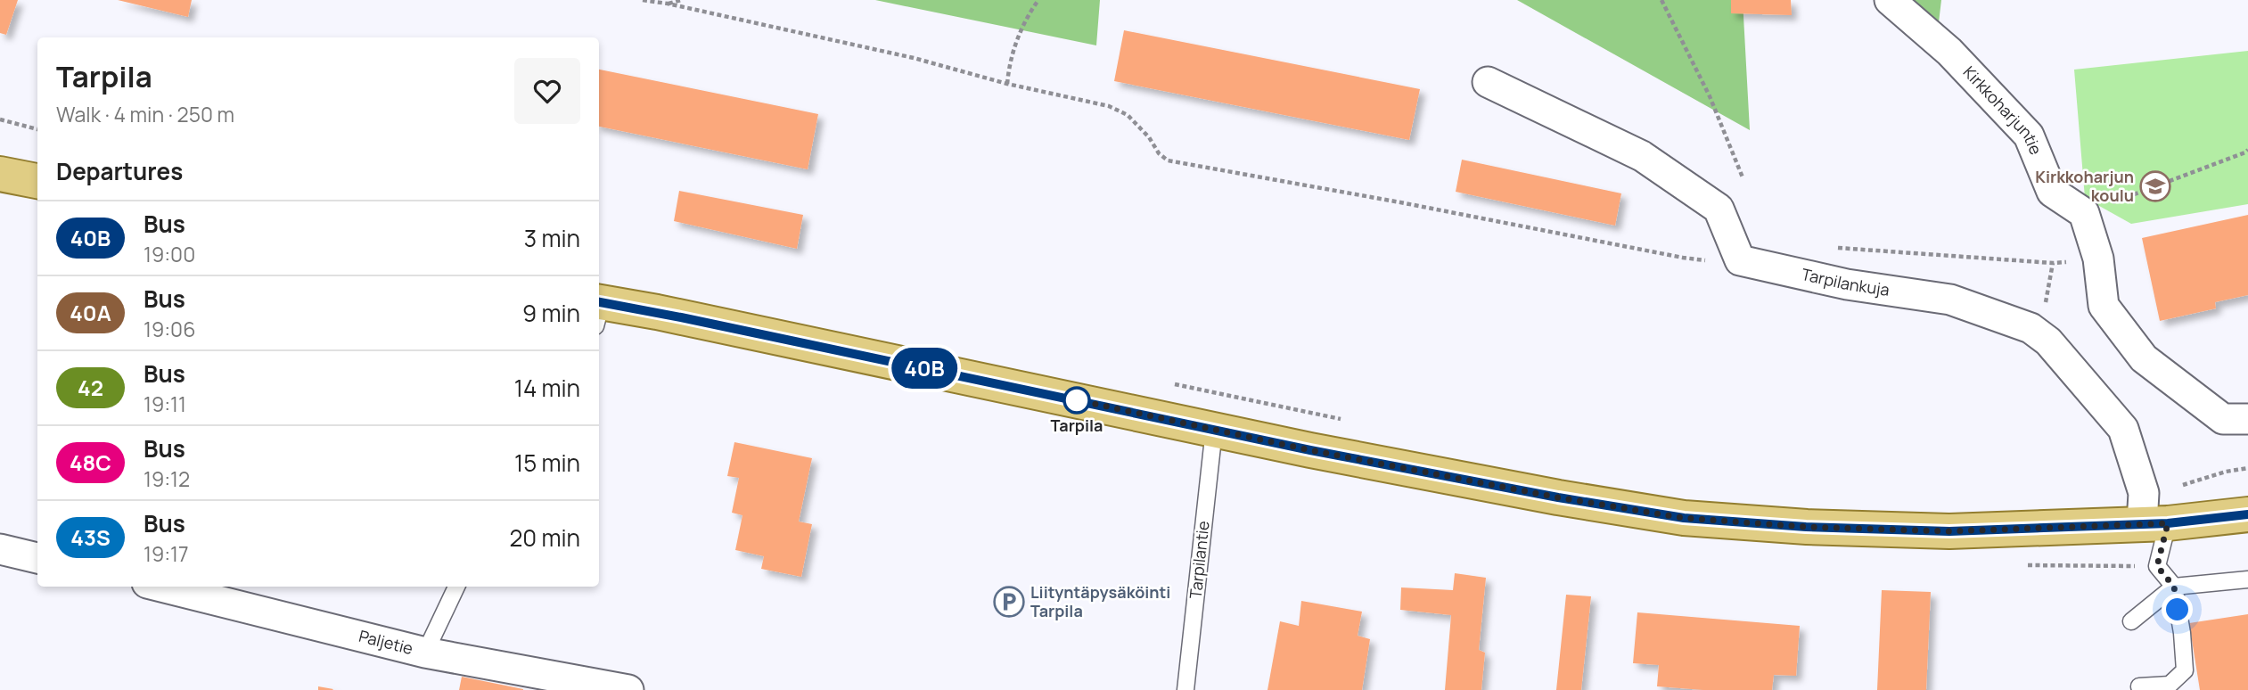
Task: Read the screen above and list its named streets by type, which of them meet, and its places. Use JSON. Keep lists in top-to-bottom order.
{
  "streets": {
    "street": ["Kirkkoharjuntie", "Tarpilankuja", "Paljetie"],
    "lane": ["Tarpilantie"]
  },
  "places": {
    "school or university": ["Kirkkoharjun koulu"],
    "other": ["Tarpila"],
    "parking": ["Liityntäpysäköinti Tarpila"]
  },
  "lines": ["bus line 40B"],
  "page": {
    "on_map": "40B",
    "heading": [
      ["Tarpila", "Walk · 4 min · 250 m"],
      "Departures"
    ],
    "list": [
      {
        "mark": "40B",
        "name": "Bus",
        "note": "19:00",
        "value": "3 min"
      },
      {
        "mark": "40A",
        "name": "Bus",
        "note": "19:06",
        "value": "9 min"
      },
      {
        "mark": "42",
        "name": "Bus",
        "note": "19:11",
        "value": "14 min"
      },
      {
        "mark": "48C",
        "name": "Bus",
        "note": "19:12",
        "value": "15 min"
      },
      {
        "mark": "43S",
        "name": "Bus",
        "note": "19:17",
        "value": "20 min"
      }
    ]
  }
}
